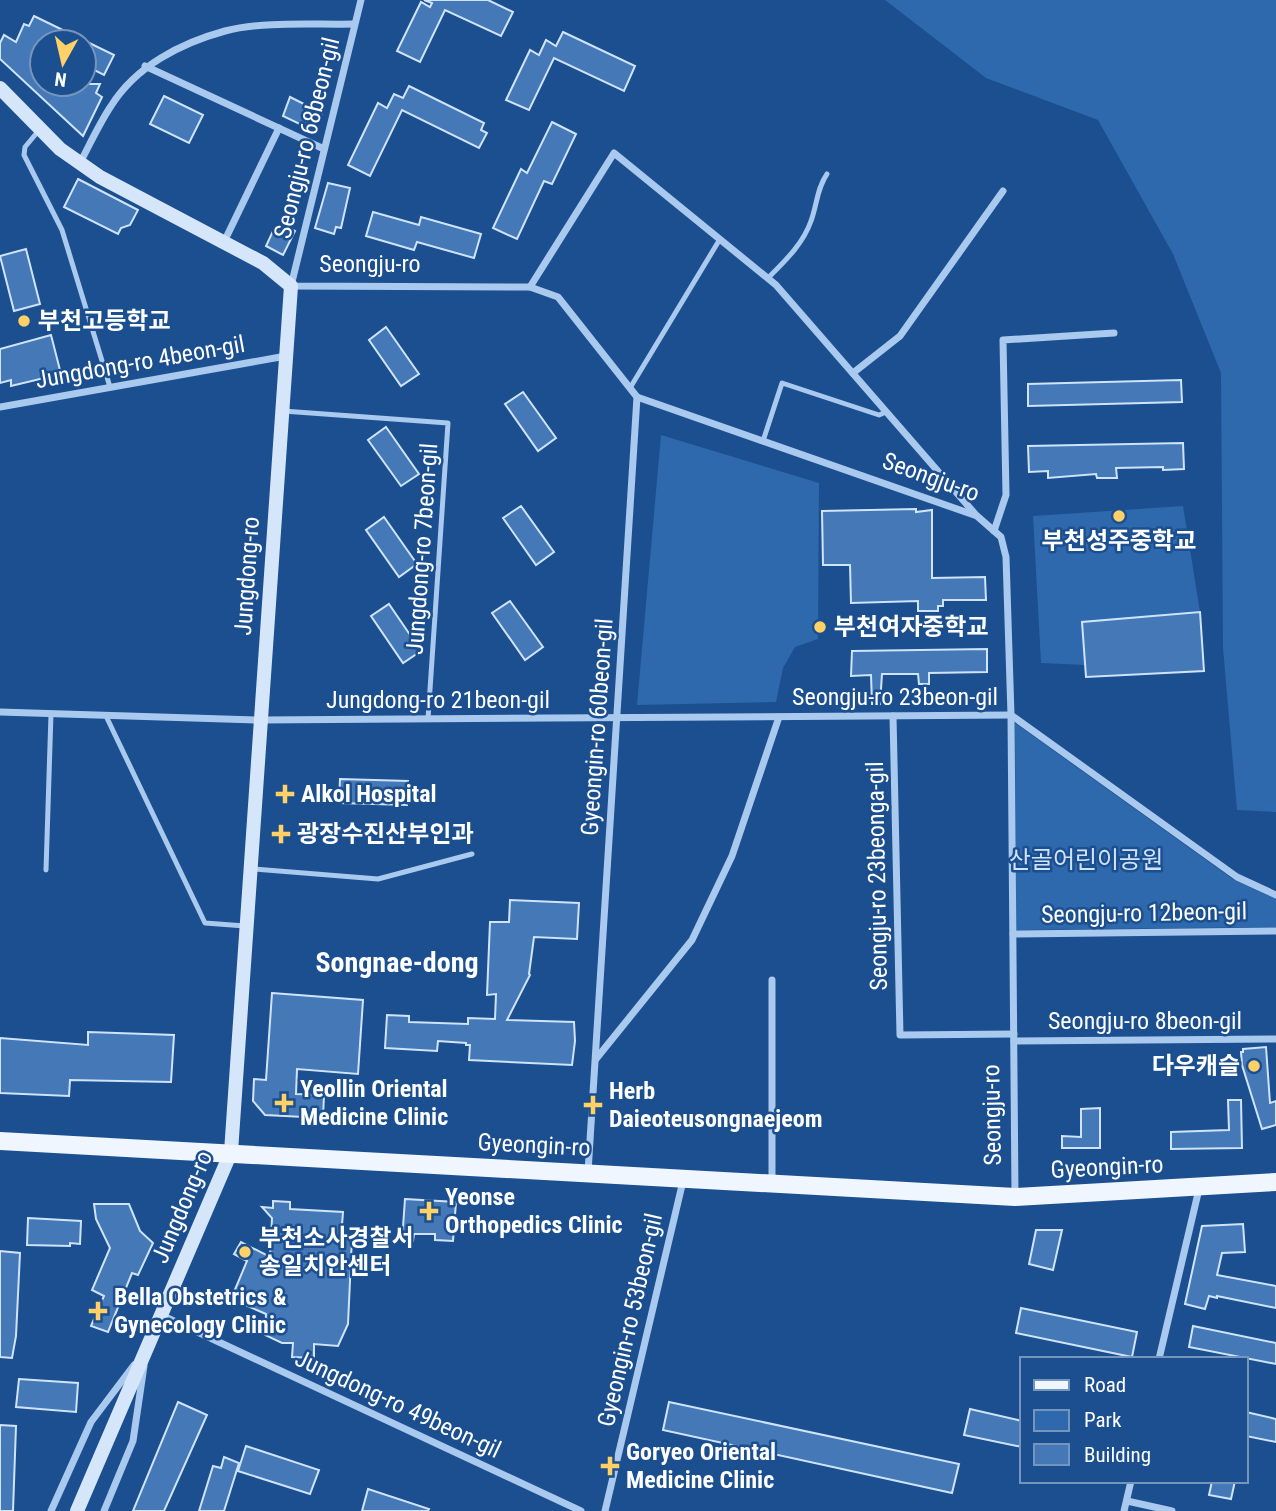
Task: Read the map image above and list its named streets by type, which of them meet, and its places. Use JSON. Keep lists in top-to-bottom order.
{
  "streets": {
    "main road": ["Gyeongin-ro"],
    "street": [
      "Seongju-ro 68beon-gil",
      "Seongju-ro",
      "Jungdong-ro 4beon-gil",
      "Jungdong-ro",
      "Seongju-ro 23beon-gil",
      "Jungdong-ro 21beon-gil",
      "Gyeongin-ro 60beon-gil",
      "Seongju-ro 23beonga-gil",
      "Seongju-ro 12beon-gil",
      "Seongju-ro 8beon-gil",
      "Gyeongin-ro 53beon-gil",
      "Jungdong-ro 49beon-gil"
    ],
    "lane": ["Jungdong-ro 7beon-gil"]
  },
  "crossings": [
    ["Seongju-ro 68beon-gil", "Seongju-ro"],
    ["Seongju-ro 68beon-gil", "Jungdong-ro"],
    ["Seongju-ro", "Jungdong-ro"],
    ["Seongju-ro", "Seongju-ro 23beon-gil"],
    ["Seongju-ro", "Gyeongin-ro 60beon-gil"],
    ["Seongju-ro", "Seongju-ro 23beonga-gil"],
    ["Seongju-ro", "Seongju-ro 12beon-gil"],
    ["Seongju-ro", "Seongju-ro 8beon-gil"],
    ["Seongju-ro", "Gyeongin-ro"],
    ["Jungdong-ro 4beon-gil", "Jungdong-ro"],
    ["Jungdong-ro 7beon-gil", "Jungdong-ro"],
    ["Jungdong-ro 7beon-gil", "Jungdong-ro 21beon-gil"],
    ["Jungdong-ro", "Jungdong-ro 21beon-gil"],
    ["Jungdong-ro", "Gyeongin-ro"],
    ["Jungdong-ro", "Jungdong-ro 49beon-gil"],
    ["Seongju-ro 23beon-gil", "Jungdong-ro 21beon-gil"],
    ["Seongju-ro 23beon-gil", "Gyeongin-ro 60beon-gil"],
    ["Seongju-ro 23beon-gil", "Seongju-ro 23beonga-gil"],
    ["Jungdong-ro 21beon-gil", "Gyeongin-ro 60beon-gil"],
    ["Gyeongin-ro 60beon-gil", "Gyeongin-ro"],
    ["Gyeongin-ro", "Gyeongin-ro 53beon-gil"]
  ],
  "districts": ["Songnae-dong"],
  "parks": ["산골어린이공원"],
  "places": {
    "other": [
      "부천고등학교",
      "부천성주중학교",
      "부천여자중학교",
      "다우캐슬",
      "부천소사경찰서 송일치안센터"
    ],
    "health": [
      "Alkol Hospital",
      "광장수진산부인과",
      "Yeollin Oriental Medicine Clinic",
      "Herb Daieoteusongnaejeom",
      "Yeonse Orthopedics Clinic",
      "Bella Obstetrics & Gynecology Clinic",
      "Goryeo Oriental Medicine Clinic"
    ]
  },
  "legend": ["Road", "Park", "Building"],
  "north": "bottom"
}
